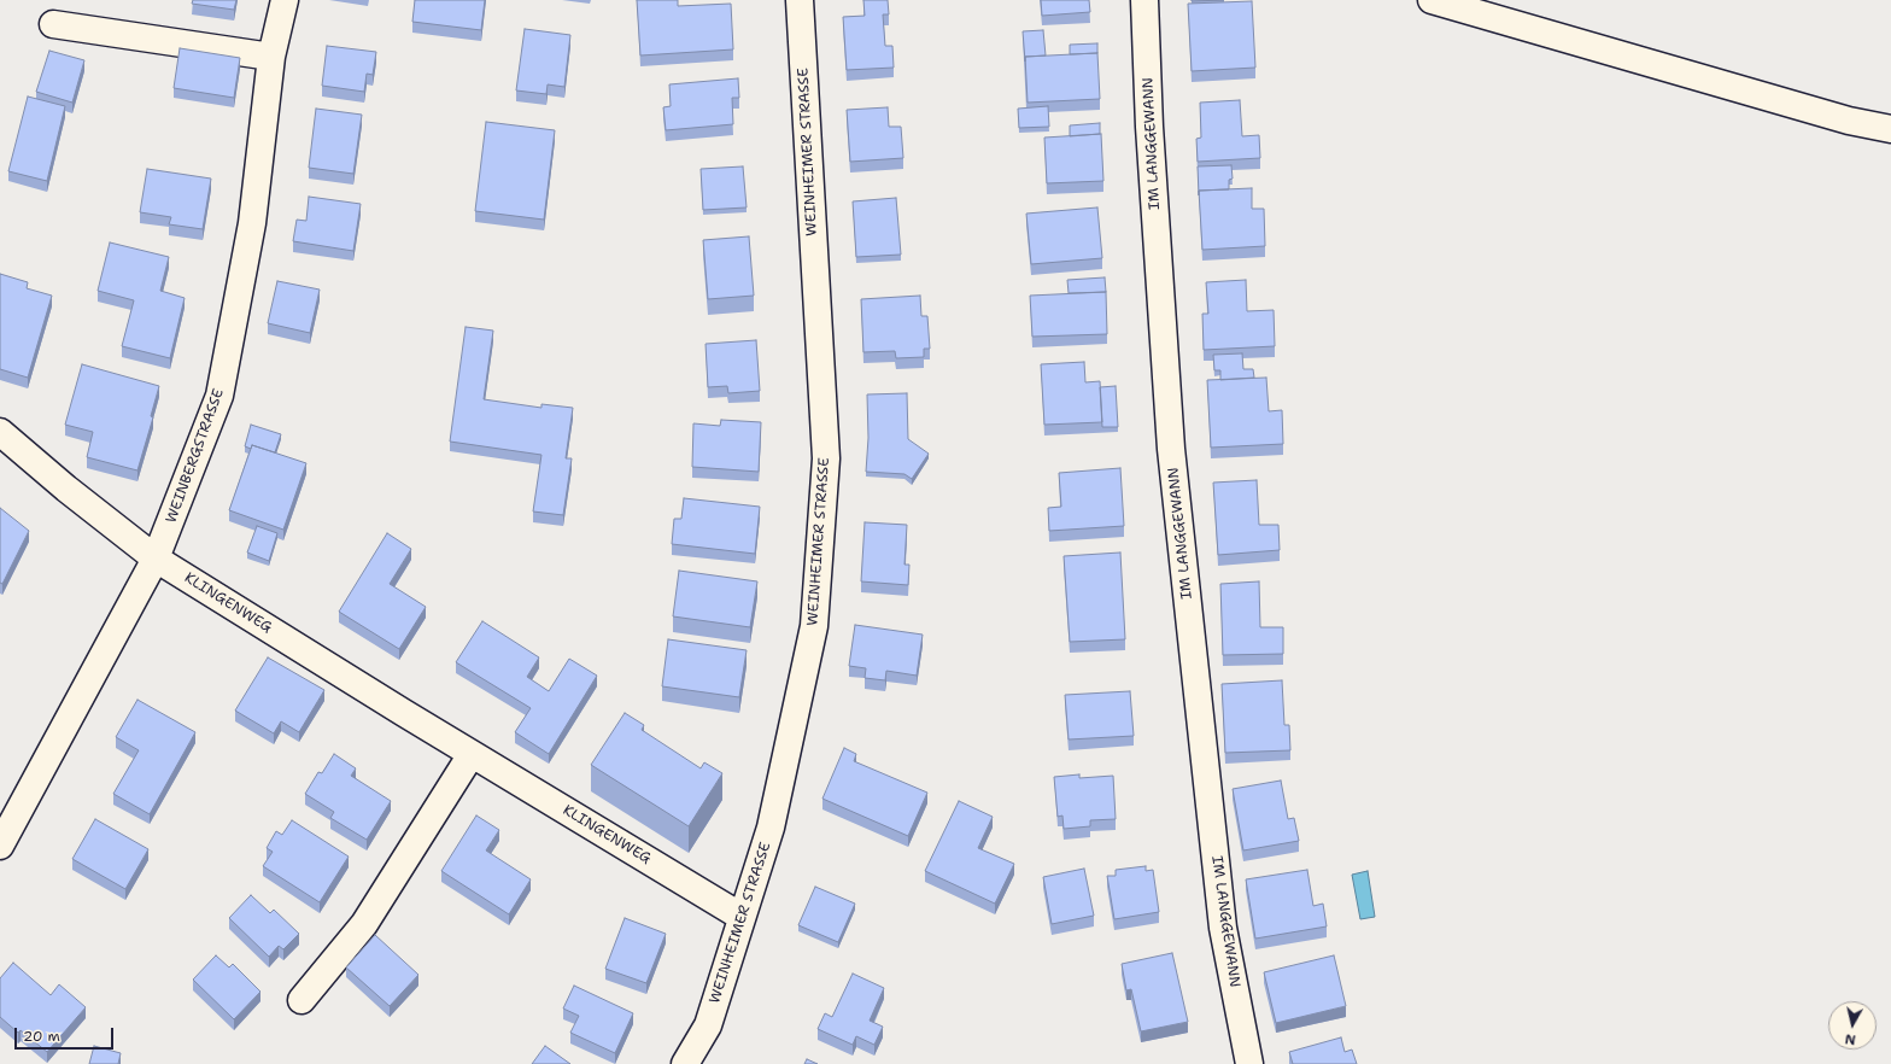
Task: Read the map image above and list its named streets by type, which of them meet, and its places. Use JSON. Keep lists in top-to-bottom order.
{
  "streets": {
    "street": [
      "IM LANGGEWANN",
      "WEINHEIMER STRASSE",
      "WEINBERGSTRASSE",
      "KLINGENWEG"
    ]
  },
  "crossings": [
    ["WEINHEIMER STRASSE", "KLINGENWEG"],
    ["WEINBERGSTRASSE", "KLINGENWEG"]
  ],
  "scale_bar": "20 m",
  "north": "bottom"
}
